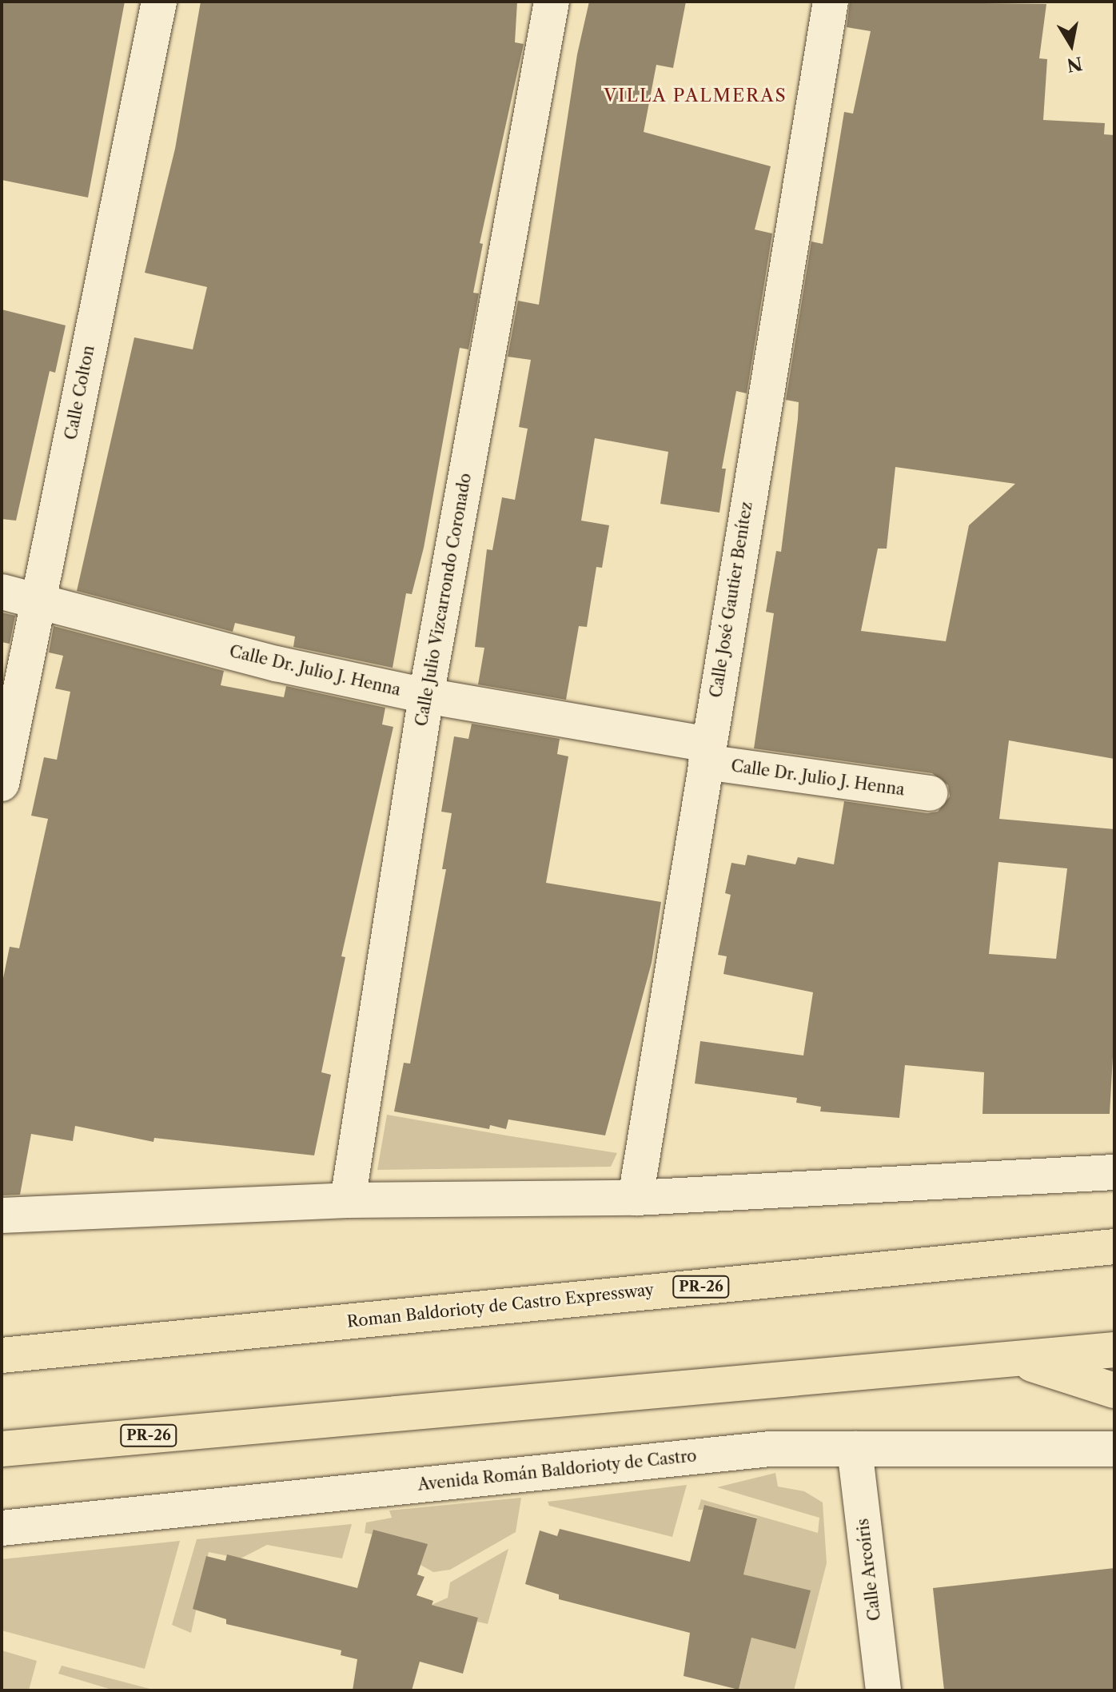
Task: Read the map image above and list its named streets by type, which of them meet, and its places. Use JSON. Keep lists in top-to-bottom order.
{
  "streets": {
    "highway": ["PR-26", "Roman Baldorioty de Castro Expressway"],
    "street": [
      "Calle Colton",
      "Calle Julio Vizcarrondo Coronado",
      "Calle José Gautier Benítez",
      "Calle Dr. Julio J. Henna",
      "Avenida Román Baldorioty de Castro",
      "Calle Arcoíris"
    ]
  },
  "crossings": [
    ["Calle Colton", "Calle Dr. Julio J. Henna"],
    ["Calle Julio Vizcarrondo Coronado", "Calle Dr. Julio J. Henna"],
    ["Calle José Gautier Benítez", "Calle Dr. Julio J. Henna"],
    ["Avenida Román Baldorioty de Castro", "Calle Arcoíris"]
  ],
  "districts": ["VILLA PALMERAS"],
  "north": "bottom"
}
